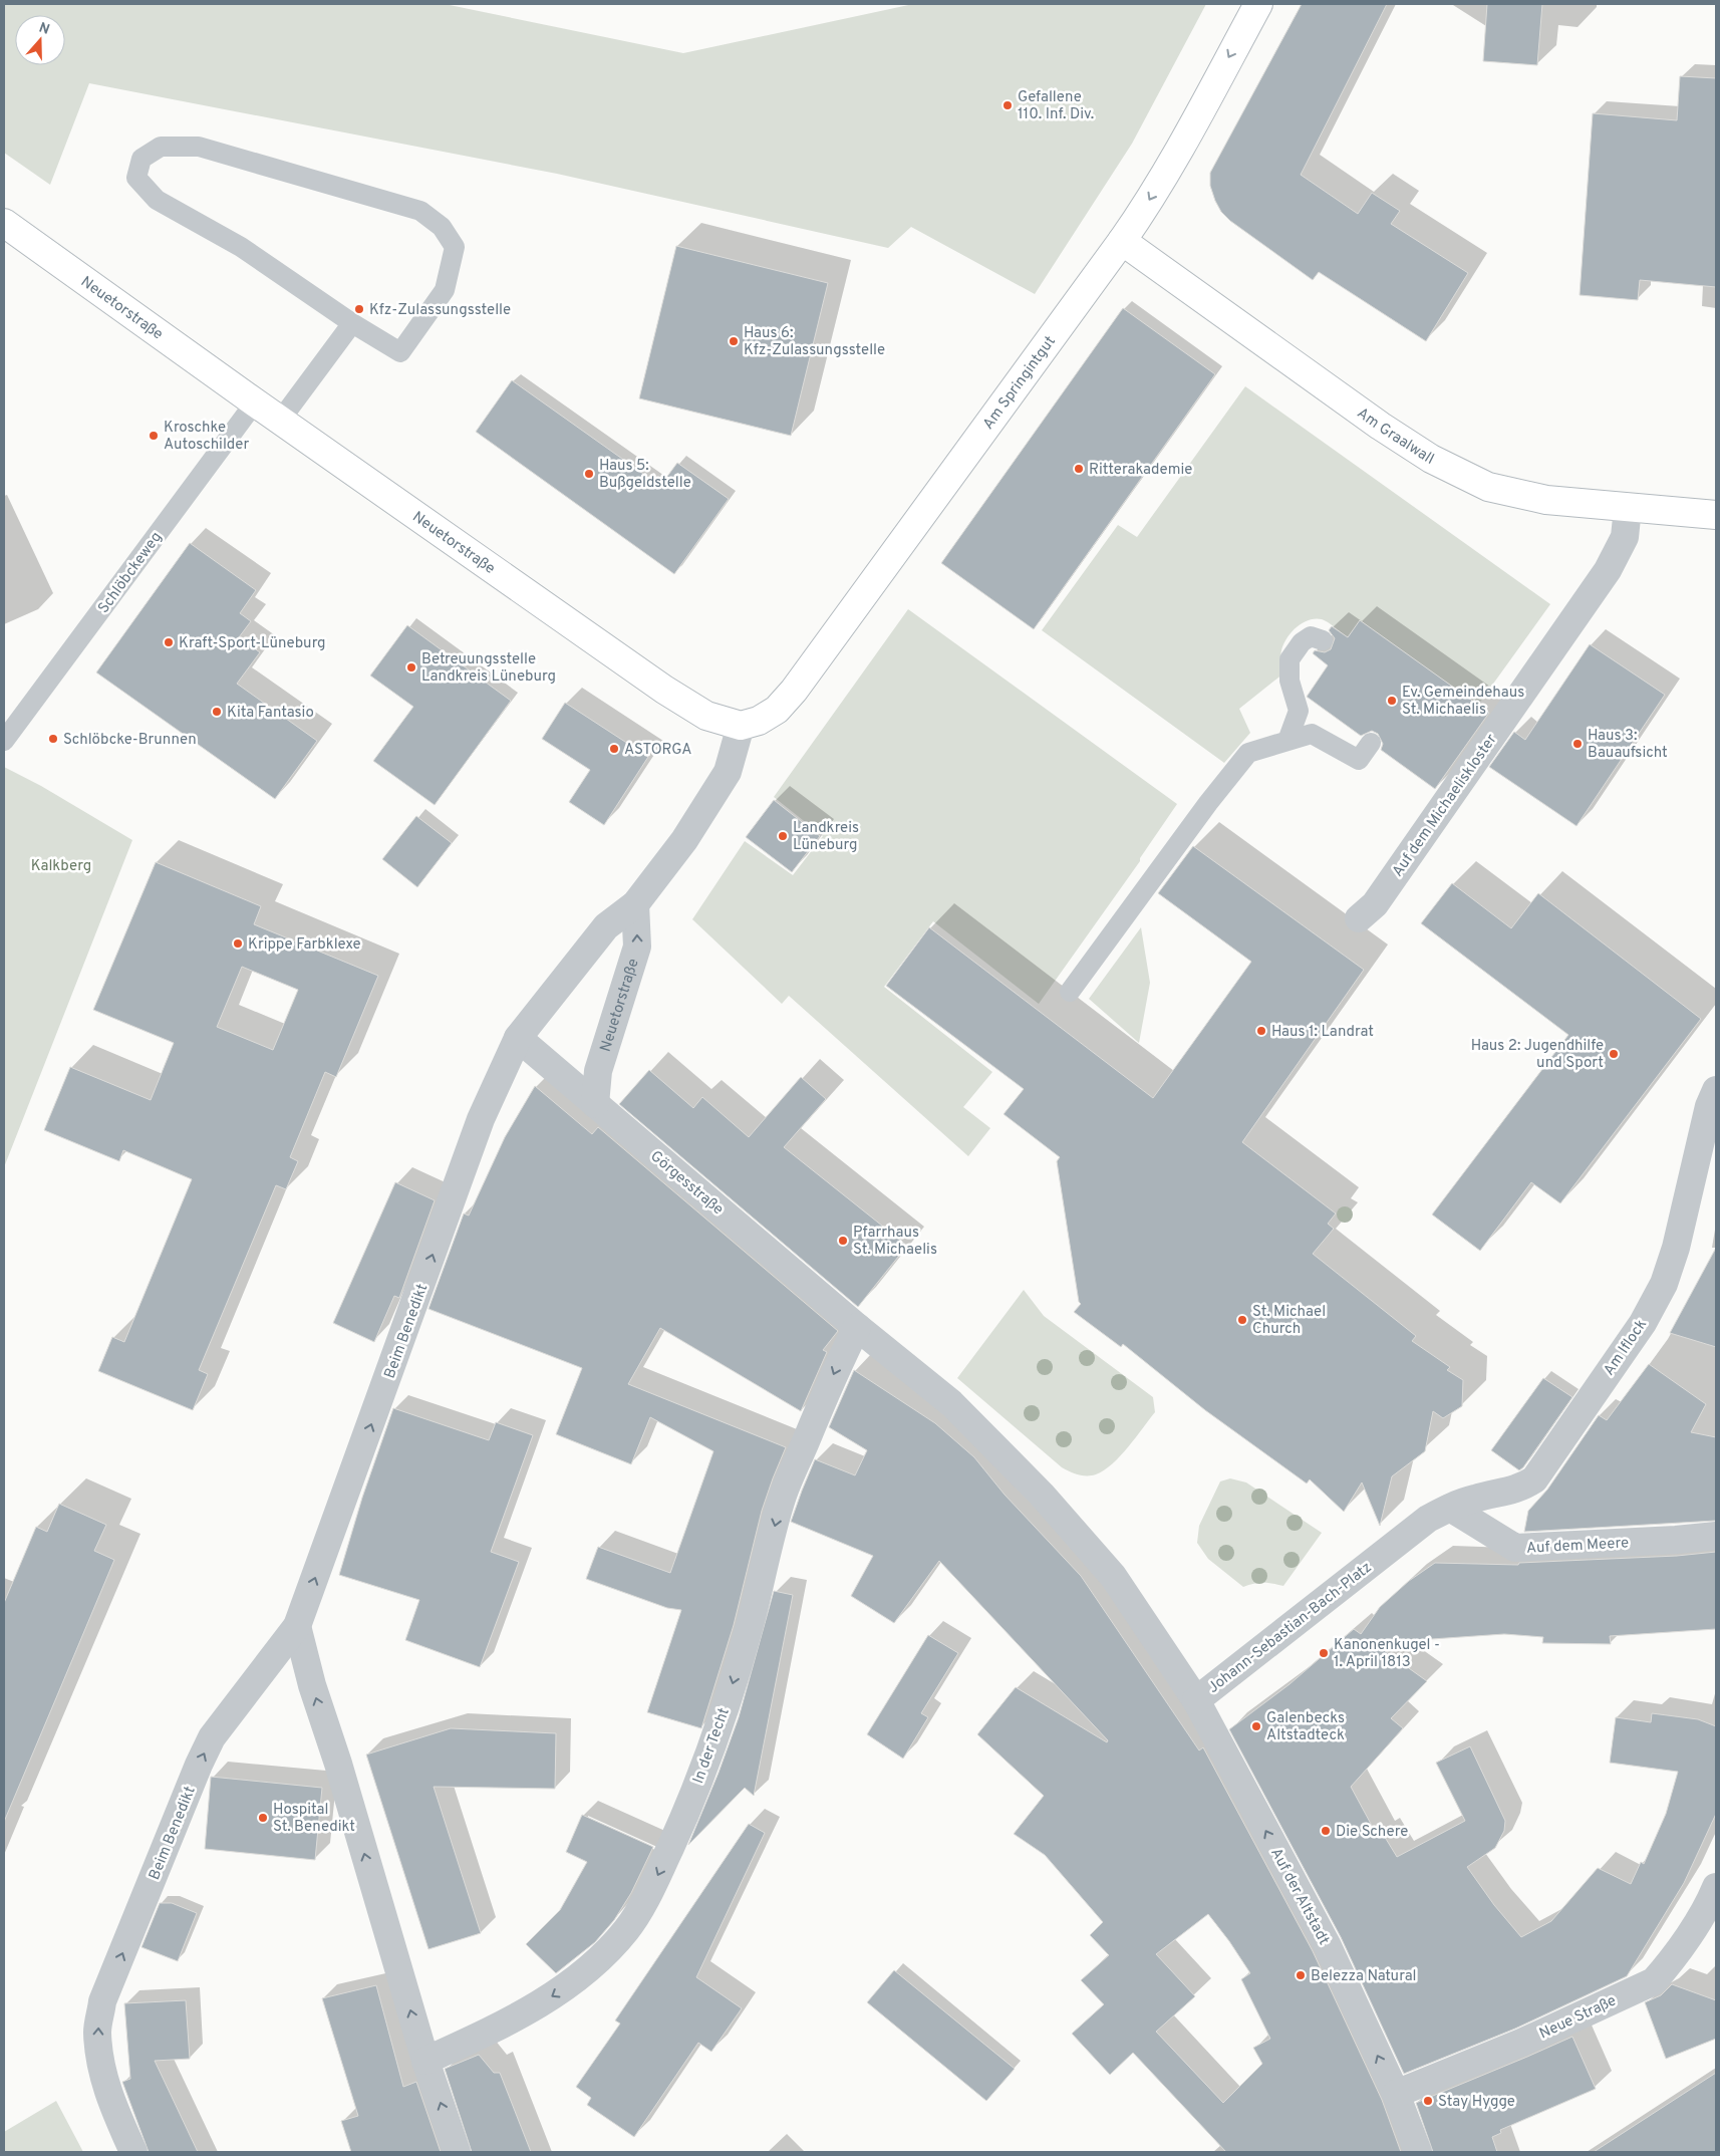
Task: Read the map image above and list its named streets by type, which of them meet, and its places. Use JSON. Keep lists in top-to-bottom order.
{
  "streets": {
    "main road": ["Neuetorstraße", "Am Springintgut", "Am Graalwall"],
    "street": [
      "Auf dem Michaeliskloster",
      "Görgesstraße",
      "Beim Benedikt",
      "Am Iflock",
      "Auf dem Meere",
      "Johann-Sebastian-Bach-Platz",
      "In der Techt",
      "Auf der Altstadt",
      "Neue Straße"
    ],
    "lane": ["Schlöbckeweg"]
  },
  "crossings": [
    ["Neuetorstraße", "Am Springintgut"],
    ["Neuetorstraße", "Schlöbckeweg"],
    ["Neuetorstraße", "Görgesstraße"],
    ["Am Springintgut", "Am Graalwall"],
    ["Am Graalwall", "Auf dem Michaeliskloster"],
    ["Görgesstraße", "Beim Benedikt"],
    ["Görgesstraße", "Johann-Sebastian-Bach-Platz"],
    ["Görgesstraße", "In der Techt"],
    ["Am Iflock", "Auf dem Meere"],
    ["Am Iflock", "Johann-Sebastian-Bach-Platz"],
    ["Auf dem Meere", "Johann-Sebastian-Bach-Platz"],
    ["Johann-Sebastian-Bach-Platz", "In der Techt"],
    ["Johann-Sebastian-Bach-Platz", "Auf der Altstadt"],
    ["Auf der Altstadt", "Neue Straße"]
  ],
  "one_way": ["Beim Benedikt", "In der Techt", "Auf der Altstadt"],
  "parks": ["Kalkberg"],
  "places": [
    "Gefallene 110. Inf. Div.",
    "Kfz-Zulassungsstelle",
    "Haus 6: Kfz-Zulassungsstelle",
    "Kroschke Autoschilder",
    "Ritterakademie",
    "Haus 5: Bußgeldstelle",
    "Kraft-Sport-Lüneburg",
    "Betreuungsstelle Landkreis Lüneburg",
    "Ev. Gemeindehaus St. Michaelis",
    "Kita Fantasio",
    "Schlöbcke-Brunnen",
    "Haus 3: Bauaufsicht",
    "ASTORGA",
    "Landkreis Lüneburg",
    "Krippe Farbklexe",
    "Haus 1: Landrat",
    "Haus 2: Jugendhilfe und Sport",
    "Pfarrhaus St. Michaelis",
    "St. Michael Church",
    "Kanonenkugel - 1. April 1813",
    "Galenbecks Altstadteck",
    "Hospital St. Benedikt",
    "Die Schere",
    "Belezza Natural",
    "Stay Hygge"
  ],
  "north": "top"
}
